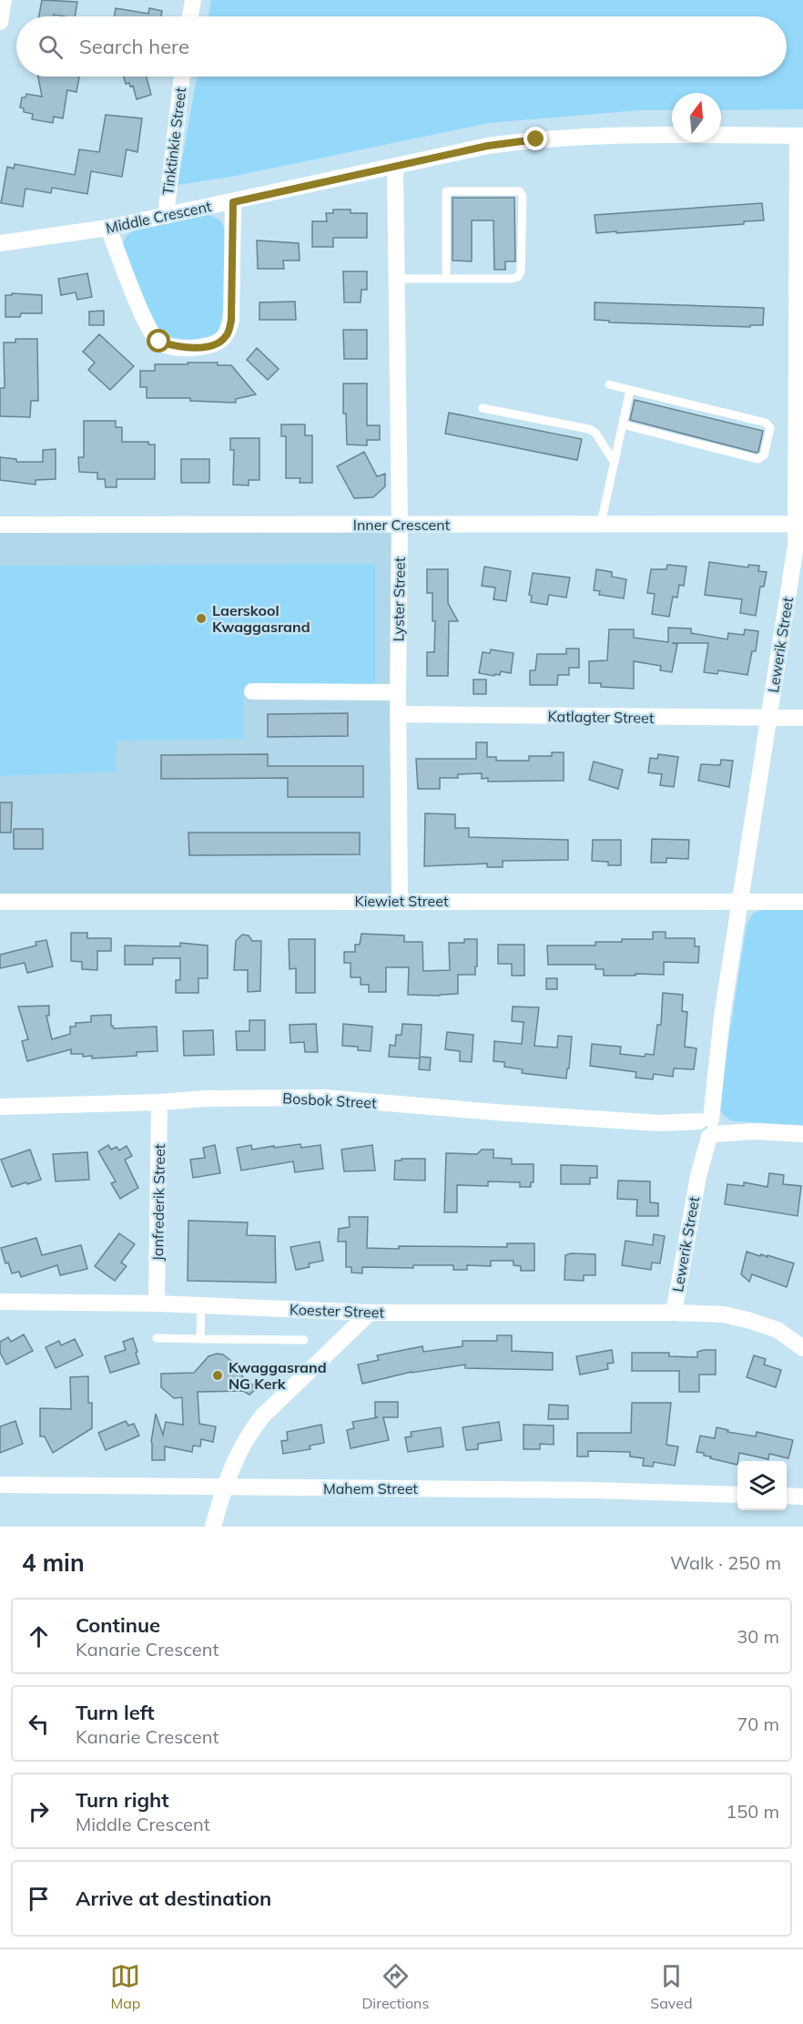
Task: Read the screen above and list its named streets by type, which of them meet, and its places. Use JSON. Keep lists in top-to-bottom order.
{
  "streets": {
    "street": [
      "Tinktinkie Street",
      "Middle Crescent",
      "Inner Crescent",
      "Lyster Street",
      "Lewerik Street",
      "Katlagter Street",
      "Kiewiet Street",
      "Bosbok Street",
      "Janfrederik Street",
      "Koester Street",
      "Mahem Street"
    ]
  },
  "crossings": [
    ["Tinktinkie Street", "Middle Crescent"],
    ["Middle Crescent", "Lyster Street"],
    ["Middle Crescent", "Lewerik Street"],
    ["Inner Crescent", "Lyster Street"],
    ["Inner Crescent", "Lewerik Street"],
    ["Lyster Street", "Katlagter Street"],
    ["Lyster Street", "Kiewiet Street"],
    ["Lewerik Street", "Katlagter Street"],
    ["Lewerik Street", "Kiewiet Street"],
    ["Lewerik Street", "Bosbok Street"],
    ["Lewerik Street", "Koester Street"],
    ["Bosbok Street", "Janfrederik Street"],
    ["Janfrederik Street", "Koester Street"]
  ],
  "places": ["Laerskool Kwaggasrand", "Kwaggasrand NG Kerk"],
  "north": "top",
  "page": {
    "search": "Search here",
    "heading": ["4 min", "Walk · 250 m"],
    "list": [
      ["Continue", "Kanarie Crescent", "30 m"],
      ["Turn left", "Kanarie Crescent", "70 m"],
      ["Turn right", "Middle Crescent", "150 m"],
      "Arrive at destination"
    ],
    "nav": ["Map", "Directions", "Saved"]
  }
}
